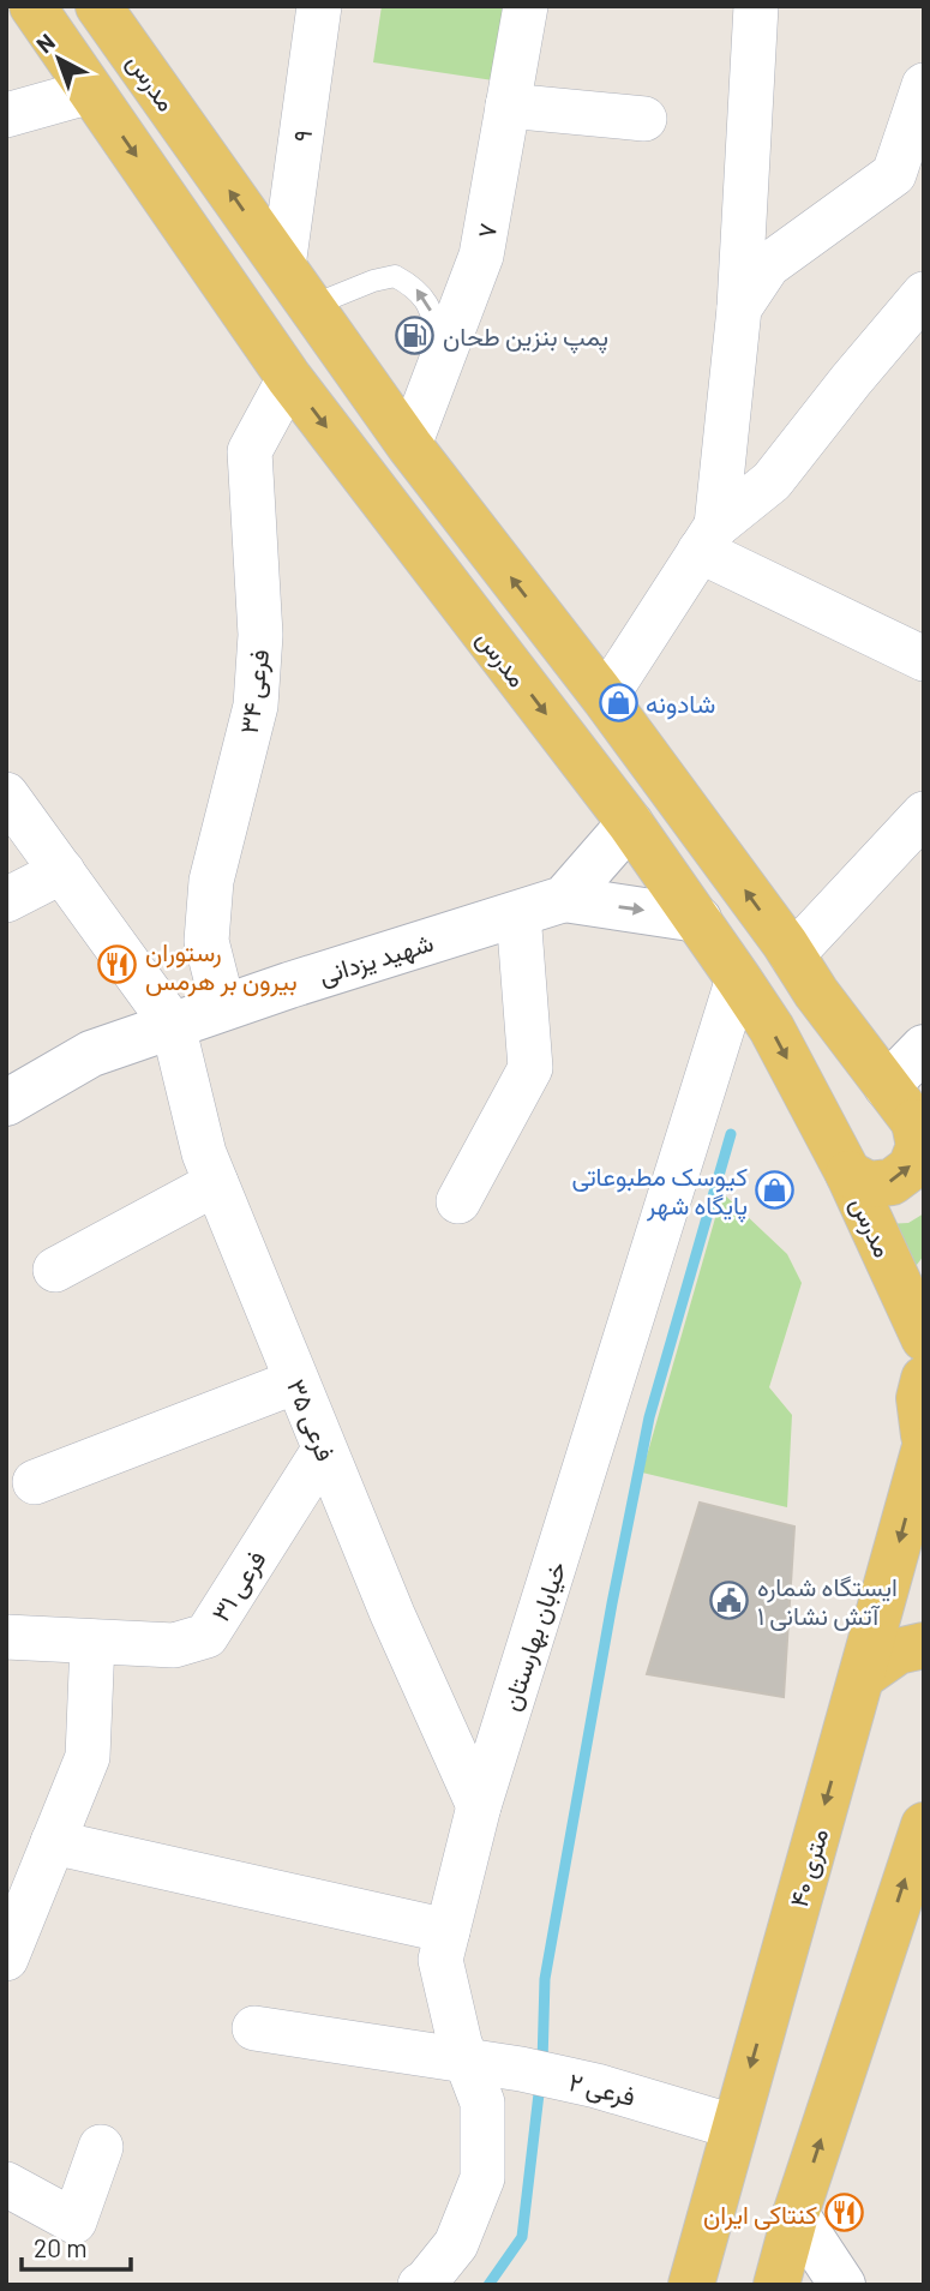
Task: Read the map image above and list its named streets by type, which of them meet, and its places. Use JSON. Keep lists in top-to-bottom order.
{
  "streets": {
    "main road": ["مدرس", "۴۰ متری"],
    "street": [
      "۹",
      "۷",
      "فرعی ۳۴",
      "شهید یزدانی",
      "فرعی ۳۵",
      "فرعی ۳۱",
      "خیابان بهارستان",
      "فرعی ۲"
    ]
  },
  "crossings": [
    ["مدرس", "۹"],
    ["مدرس", "۷"],
    ["مدرس", "فرعی ۳۴"],
    ["مدرس", "خیابان بهارستان"],
    ["فرعی ۳۴", "شهید یزدانی"],
    ["شهید یزدانی", "فرعی ۳۵"],
    ["فرعی ۳۵", "فرعی ۳۱"],
    ["فرعی ۳۵", "خیابان بهارستان"],
    ["خیابان بهارستان", "فرعی ۲"],
    ["۴۰ متری", "فرعی ۲"]
  ],
  "places": {
    "fuel station": ["پمپ بنزین طحان"],
    "shop": ["شادونه", "کیوسک مطبوعاتی پایگاه شهر"],
    "restaurant": ["رستوران بیرون بر هرمس", "کنتاکی ایران"],
    "public building": ["ایستگاه شماره ۱ آتش نشانی"]
  },
  "scale_bar": "20 m",
  "north": "top left"
}
